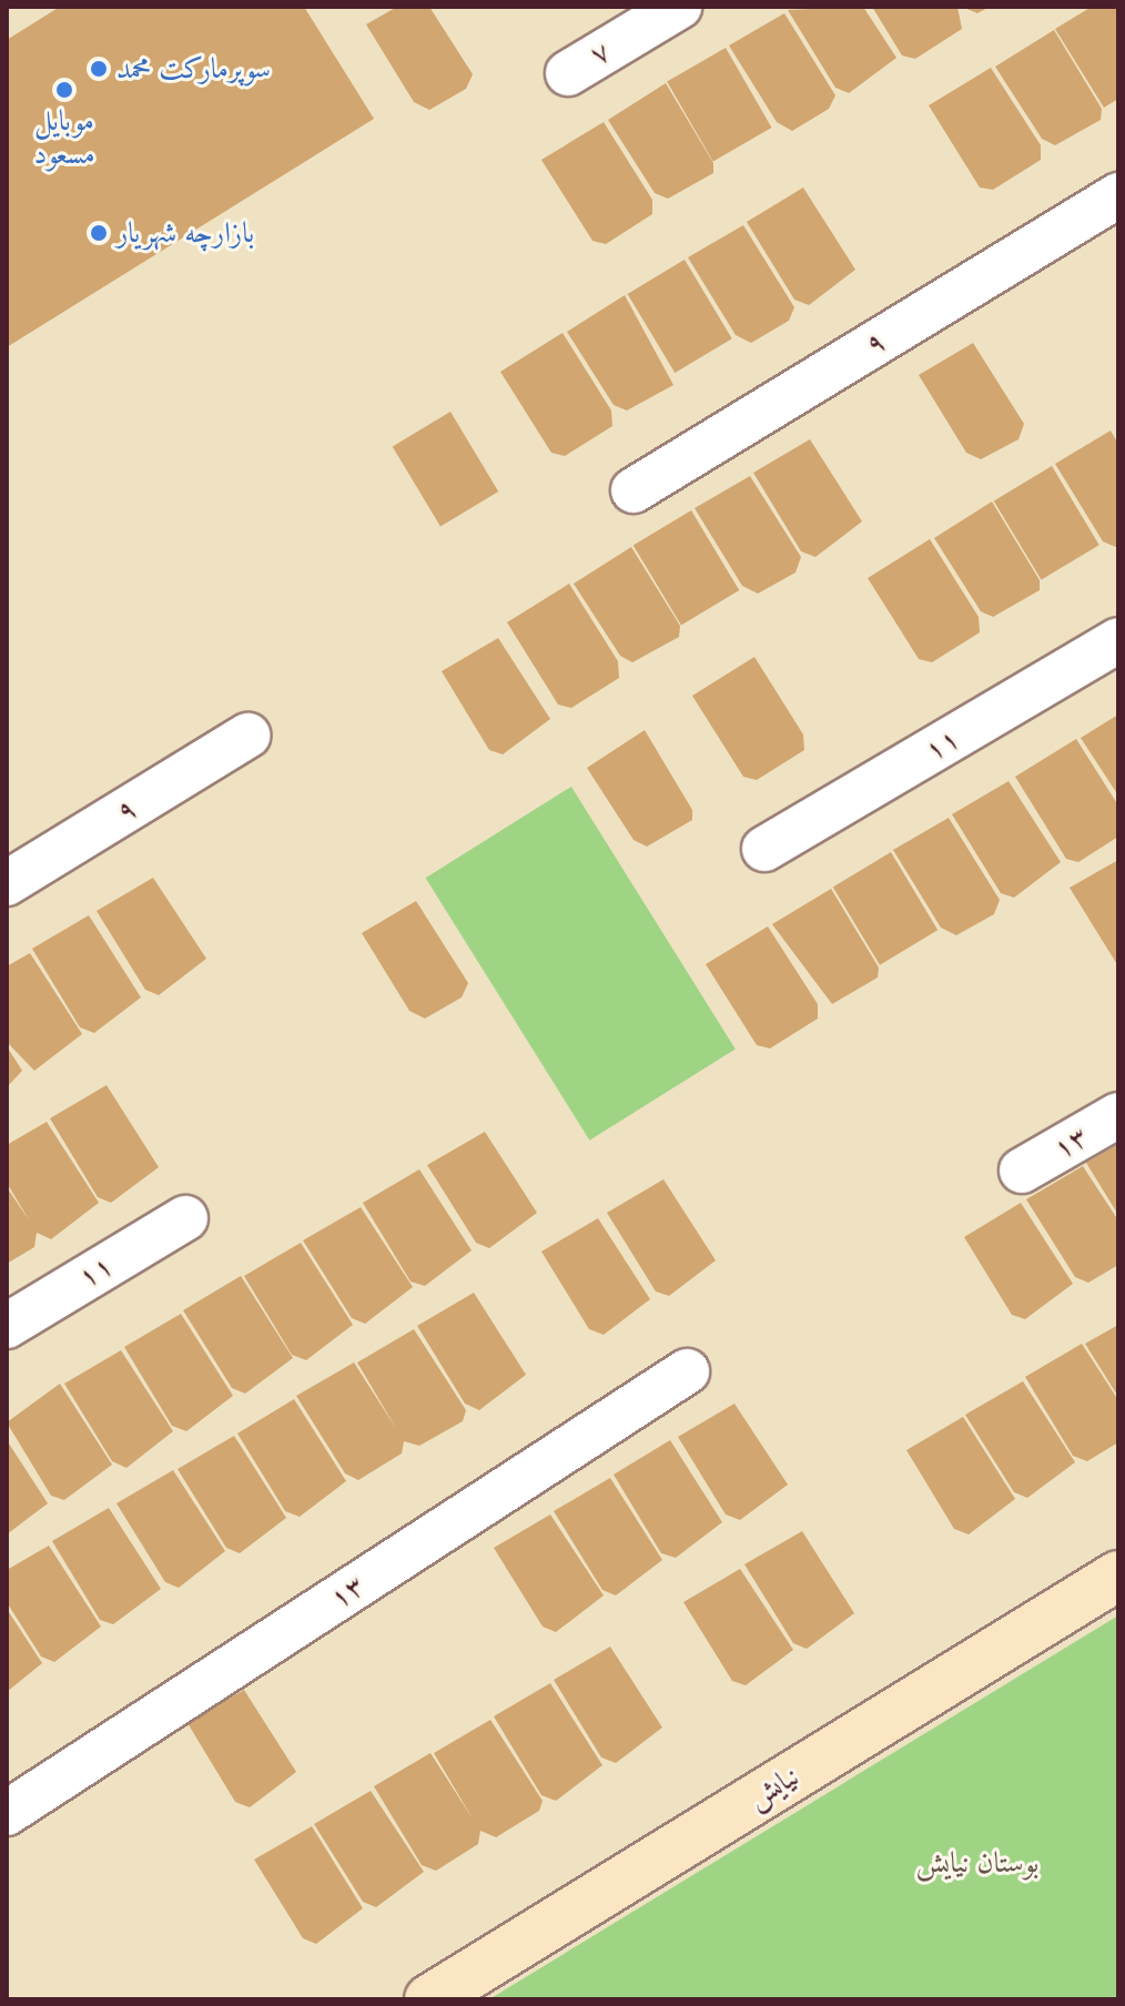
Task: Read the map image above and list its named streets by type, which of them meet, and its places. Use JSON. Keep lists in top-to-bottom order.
{
  "streets": {
    "street": [
      "۷",
      "۹",
      "۱۱",
      "۱۳",
      "نیایش"
    ]
  },
  "parks": ["بوستان نیایش"],
  "places": ["سوپرمارکت محمد", "موبایل مسعود", "بازارچه شهریار"]
}
